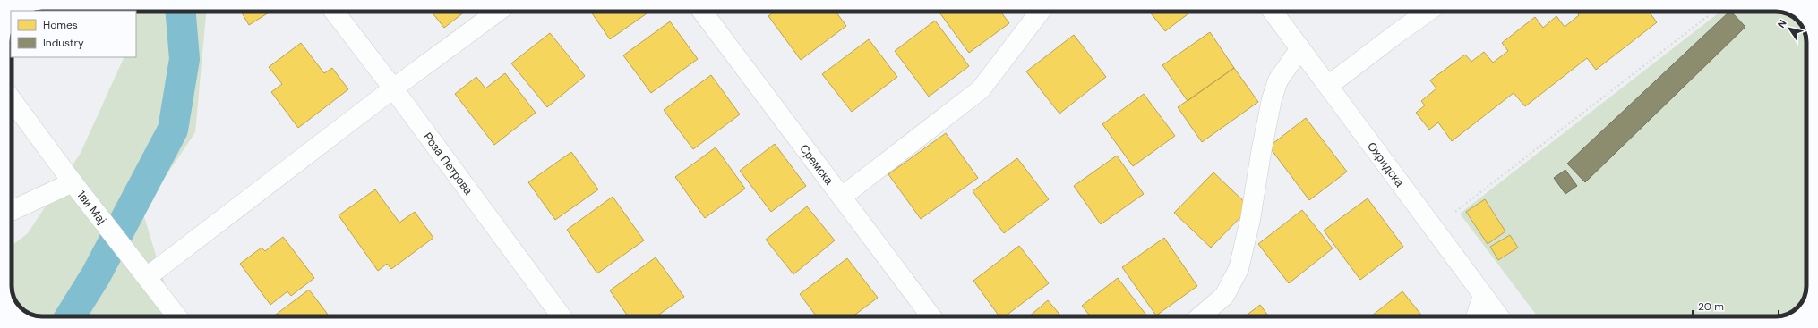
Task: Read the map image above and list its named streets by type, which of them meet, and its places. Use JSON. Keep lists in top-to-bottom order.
{
  "streets": {
    "street": [
      "Роза Петрова",
      "Сремска",
      "Охридска",
      "1ви Мај"
    ]
  },
  "legend": ["Homes", "Industry"],
  "scale_bar": "20 m",
  "north": "top left"
}
